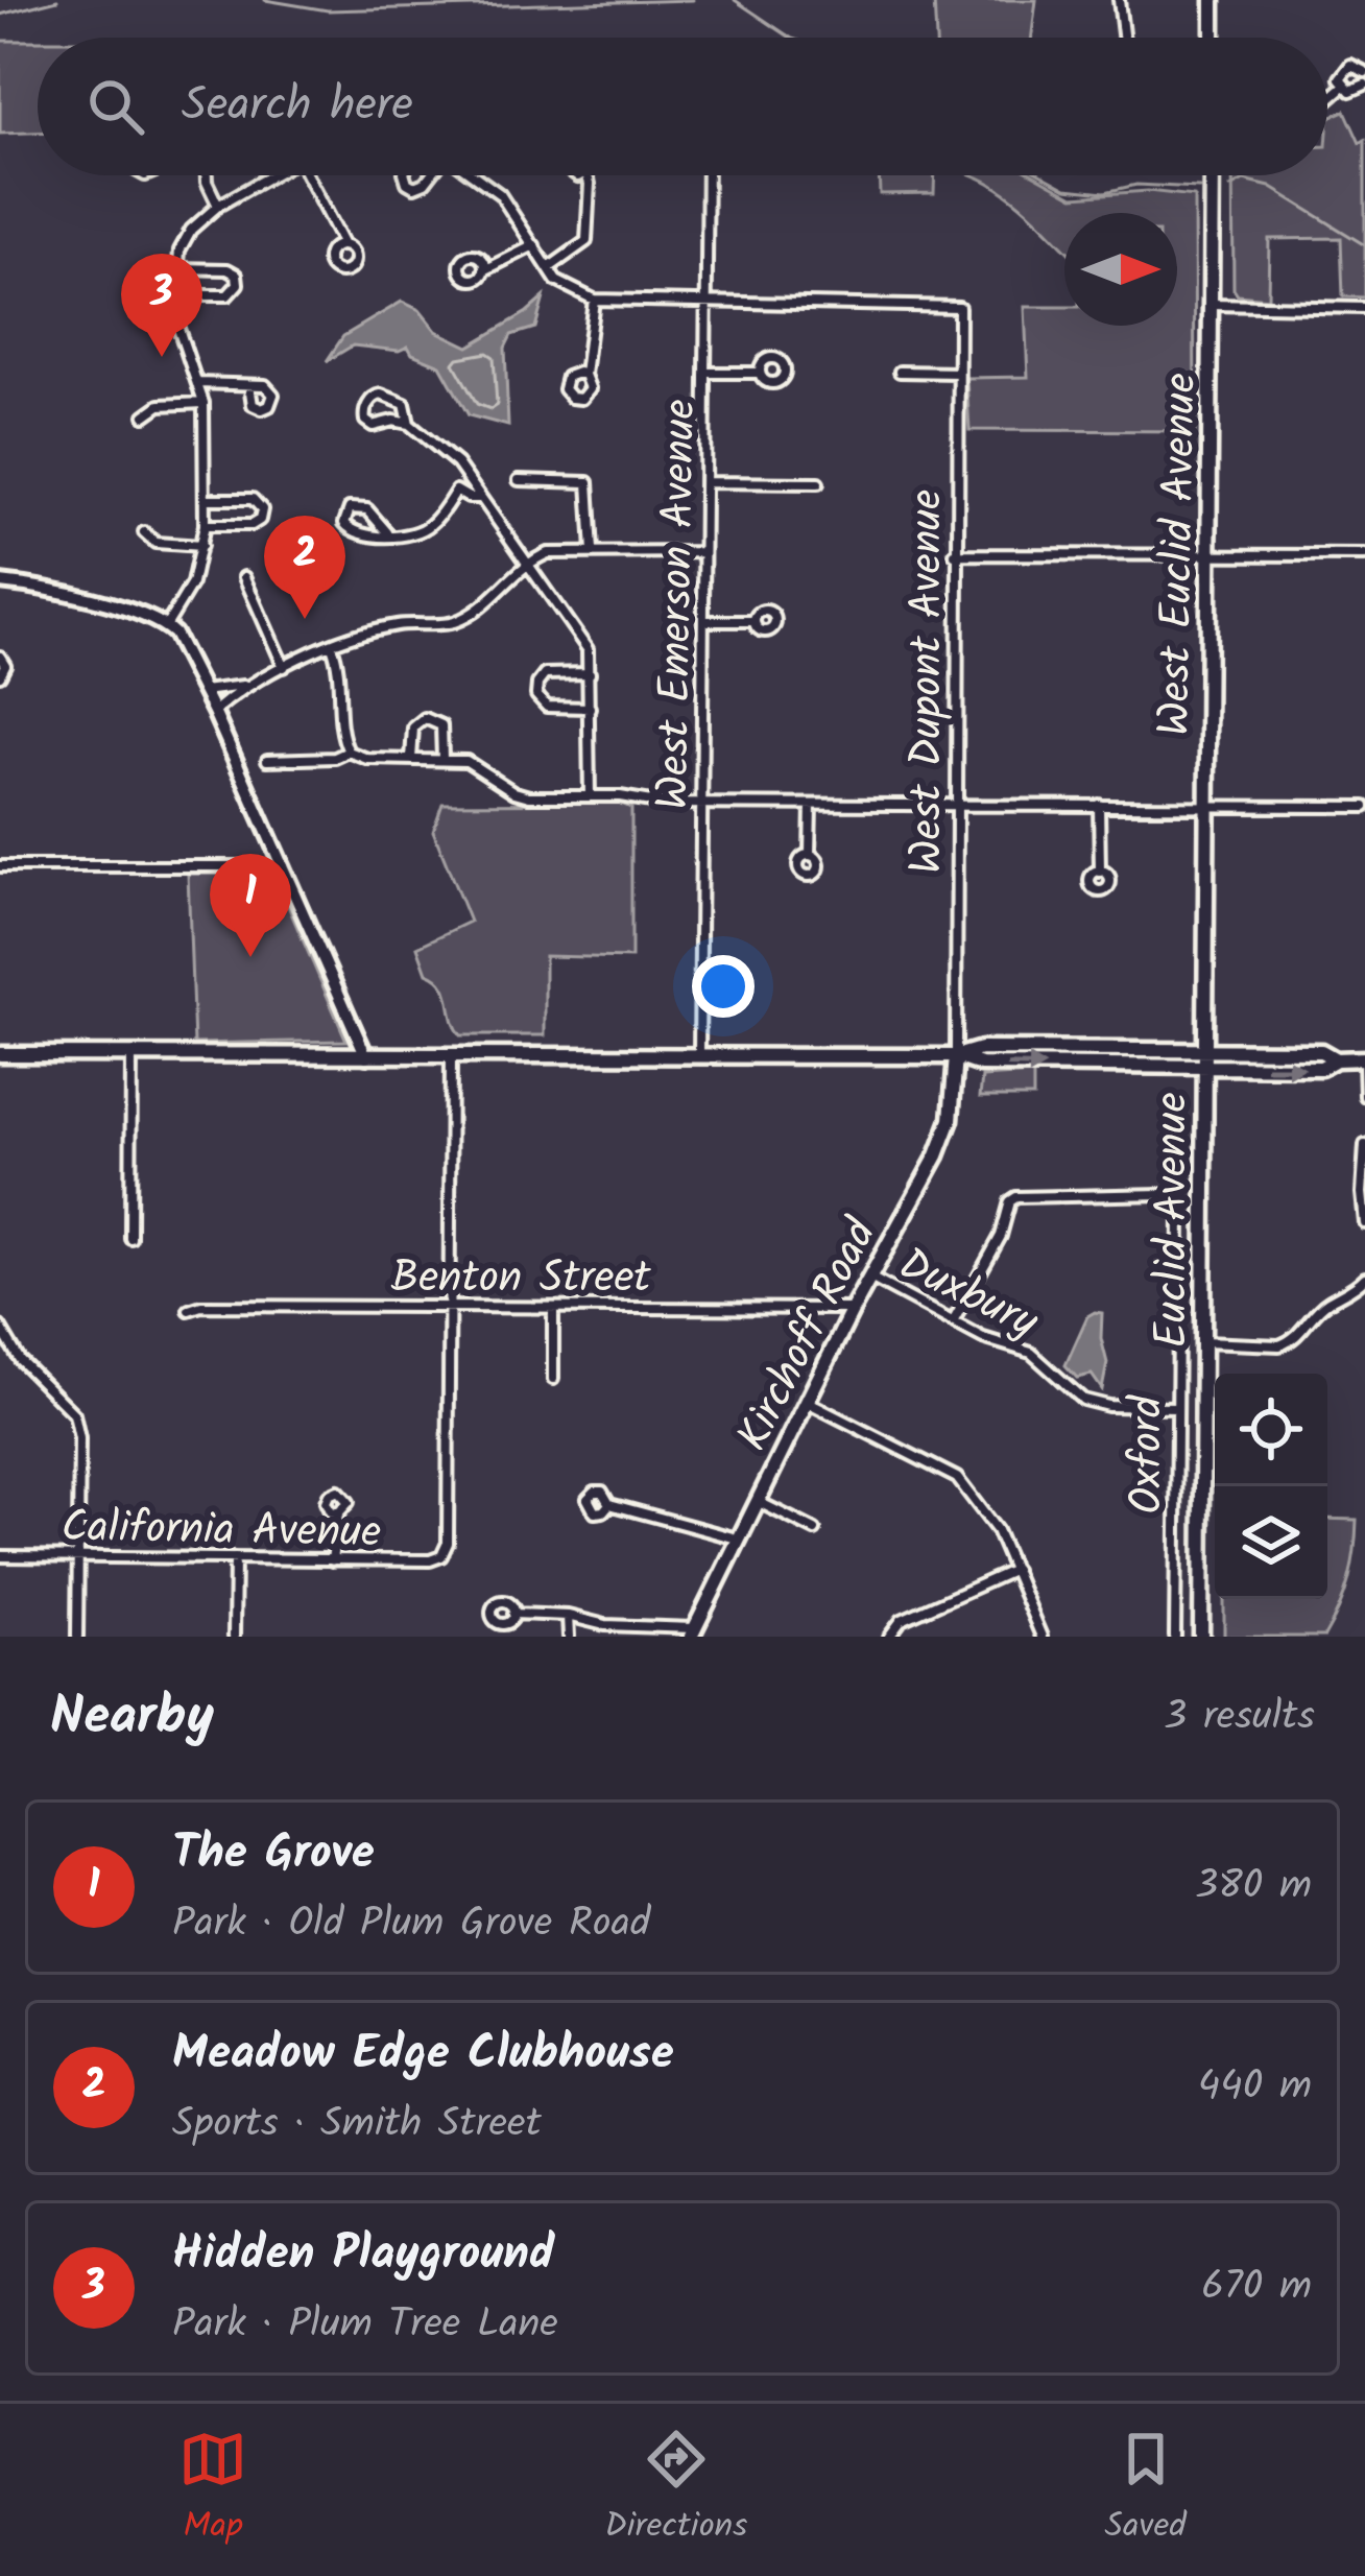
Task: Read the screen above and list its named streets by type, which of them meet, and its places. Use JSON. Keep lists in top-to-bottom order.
{
  "streets": {
    "main road": ["West Euclid Avenue", "Euclid Avenue", "Kirchoff Road"],
    "street": [
      "West Emerson Avenue",
      "West Dupont Avenue",
      "Benton Street",
      "Duxbury",
      "Oxford",
      "California Avenue"
    ]
  },
  "crossings": [
    ["West Euclid Avenue", "Euclid Avenue"],
    ["West Emerson Avenue", "West Dupont Avenue"],
    ["West Dupont Avenue", "Kirchoff Road"],
    ["Benton Street", "Kirchoff Road"],
    ["Benton Street", "California Avenue"],
    ["Duxbury", "Kirchoff Road"],
    ["Duxbury", "Oxford"]
  ],
  "north": "right",
  "page": {
    "search": "Search here",
    "pins": ["3", "2", "1"],
    "heading": ["Nearby", "3 results"],
    "list": [
      {
        "mark": "1",
        "name": "The Grove",
        "note": "Park · Old Plum Grove Road",
        "value": "380 m"
      },
      {
        "mark": "2",
        "name": "Meadow Edge Clubhouse",
        "note": "Sports · Smith Street",
        "value": "440 m"
      },
      {
        "mark": "3",
        "name": "Hidden Playground",
        "note": "Park · Plum Tree Lane",
        "value": "670 m"
      }
    ],
    "nav": ["Map", "Directions", "Saved"]
  }
}
